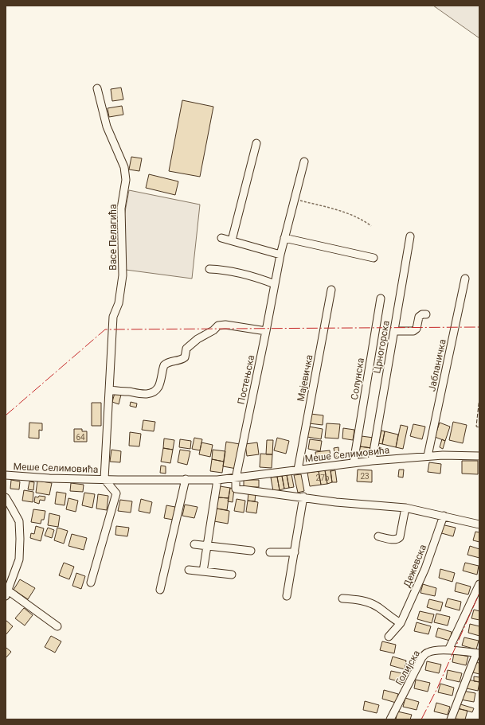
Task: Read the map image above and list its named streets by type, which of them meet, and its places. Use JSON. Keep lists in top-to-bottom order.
{
  "streets": {
    "street": [
      "Васе Пелагића",
      "Црногорска",
      "Јабланичка",
      "Мајевичка",
      "Солунска",
      "Постењска",
      "Меше Селимовића",
      "Дежевска",
      "Голијска"
    ]
  },
  "crossings": [
    ["Васе Пелагића", "Меше Селимовића"],
    ["Црногорска", "Меше Селимовића"],
    ["Јабланичка", "Меше Селимовића"],
    ["Мајевичка", "Меше Селимовића"],
    ["Солунска", "Меше Селимовића"],
    ["Постењска", "Меше Селимовића"]
  ],
  "house_numbers": ["64", "23", "27b"]
}
